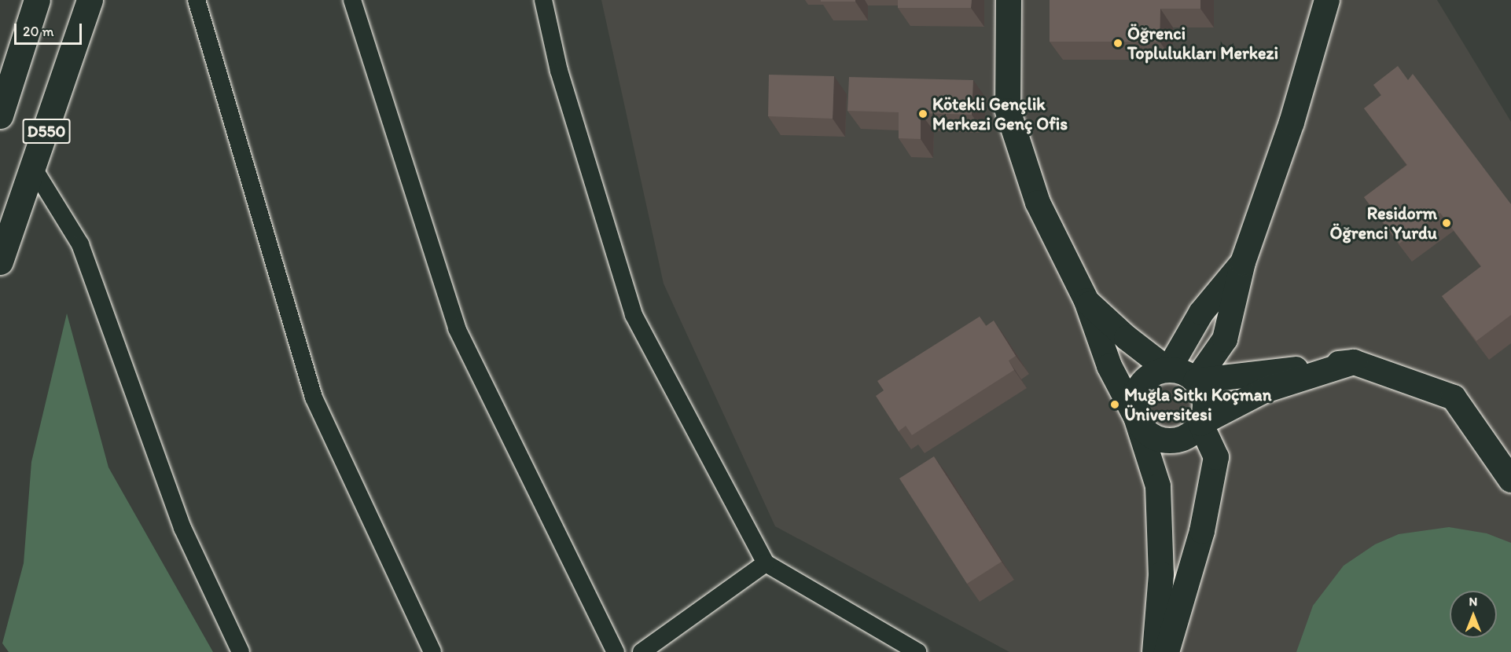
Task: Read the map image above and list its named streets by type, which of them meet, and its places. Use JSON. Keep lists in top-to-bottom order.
{
  "streets": {
    "highway": ["D550"]
  },
  "places": [
    "Öğrenci Toplulukları Merkezi",
    "Kötekli Gençlik Merkezi Genç Ofis",
    "Residorm Öğrenci Yurdu",
    "Muğla Sıtkı Koçman Üniversitesi"
  ],
  "scale_bar": "20 m",
  "north": "top"
}
